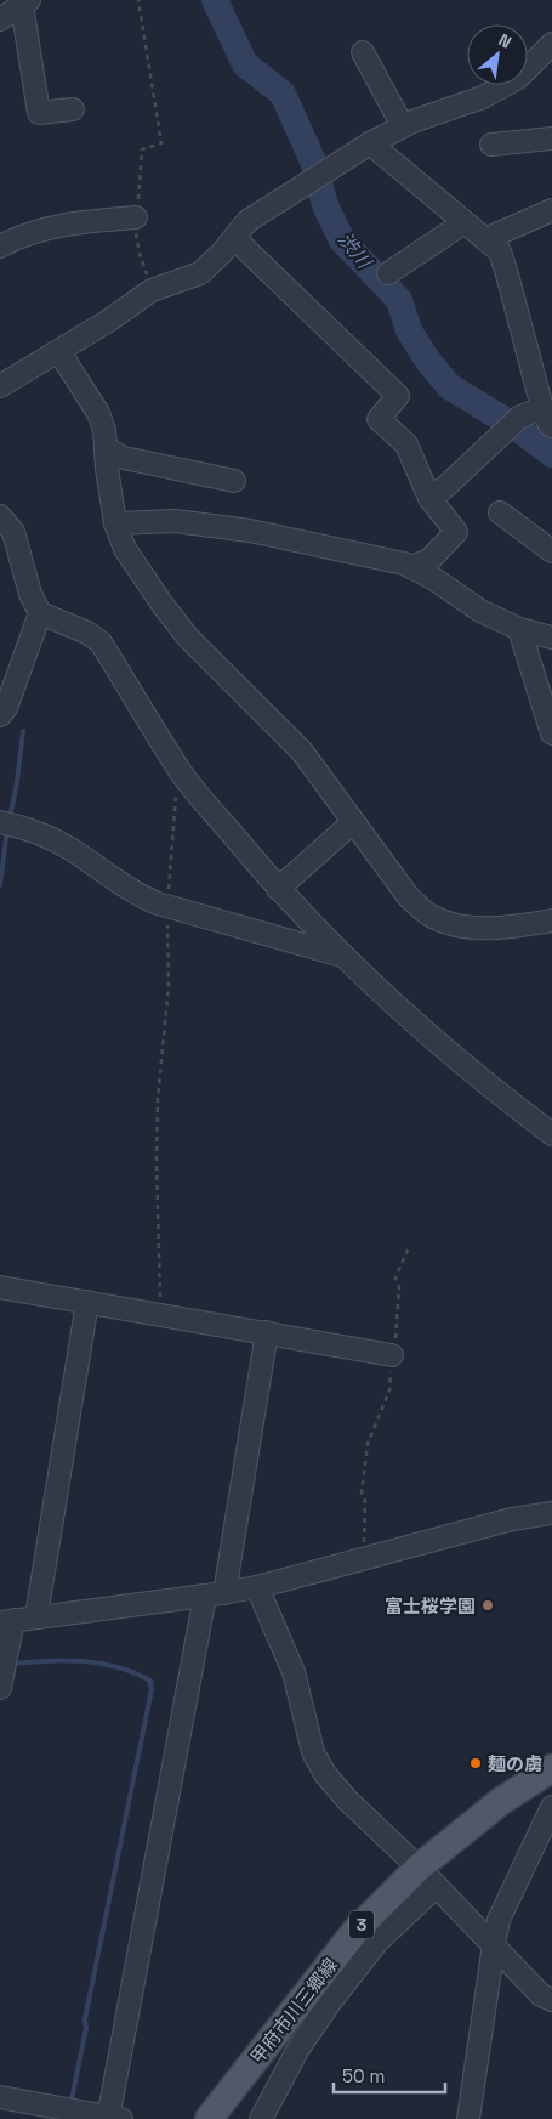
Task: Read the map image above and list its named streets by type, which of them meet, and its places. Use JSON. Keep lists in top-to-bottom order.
{
  "streets": {
    "main road": ["3", "甲府市川三郷線"]
  },
  "water": ["渋川"],
  "places": ["富士桜学園", "麺の虜"],
  "scale_bar": "50 m",
  "north": "top right"
}
